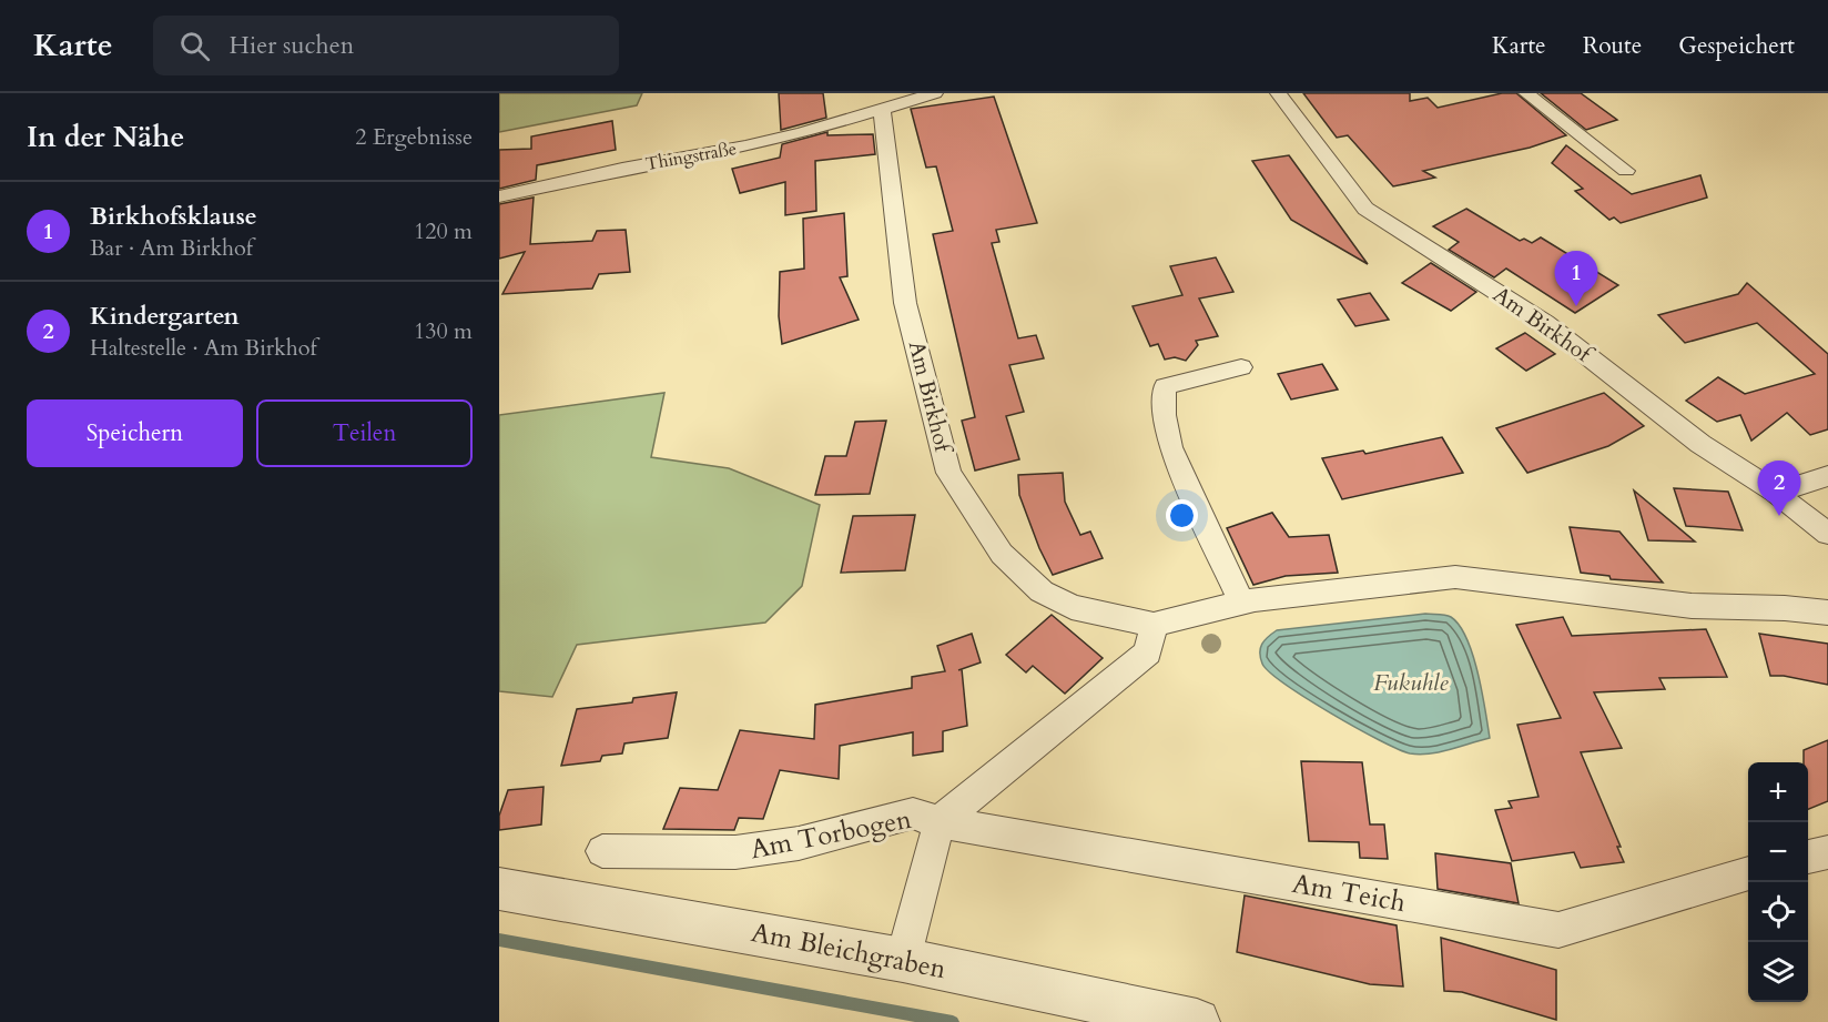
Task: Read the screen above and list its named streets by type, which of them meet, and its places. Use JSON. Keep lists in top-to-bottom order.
{
  "streets": {
    "street": [
      "Thingstraße",
      "Am Birkhof",
      "Am Torbogen",
      "Am Teich",
      "Am Bleichgraben"
    ]
  },
  "crossings": [
    ["Thingstraße", "Am Birkhof"],
    ["Am Torbogen", "Am Teich"]
  ],
  "water": ["Fukuhle"],
  "page": {
    "header": "Karte",
    "search": "Hier suchen",
    "nav": ["Karte", "Route", "Gespeichert"],
    "heading": ["In der Nähe", "2 Ergebnisse"],
    "list": [
      {
        "mark": "1",
        "name": "Birkhofsklause",
        "note": "Bar · Am Birkhof",
        "value": "120 m"
      },
      {
        "mark": "2",
        "name": "Kindergarten",
        "note": "Haltestelle · Am Birkhof",
        "value": "130 m"
      }
    ],
    "pins": ["1", "2"],
    "buttons": ["Speichern", "Teilen"],
    "map_buttons": ["+", "−"]
  }
}
